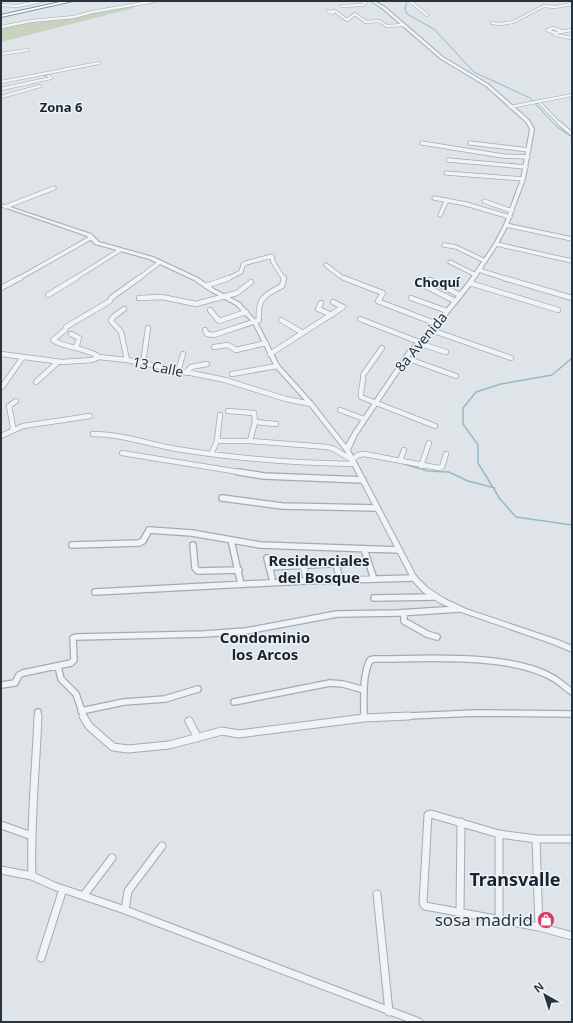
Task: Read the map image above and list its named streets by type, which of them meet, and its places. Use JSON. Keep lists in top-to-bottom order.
{
  "streets": {
    "street": ["8a Avenida", "13 Calle"]
  },
  "districts": [
    "Zona 6",
    "Choquí",
    "Residenciales del Bosque",
    "Condominio los Arcos",
    "Transvalle"
  ],
  "places": {
    "shop": ["sosa madrid"]
  },
  "north": "top left"
}
